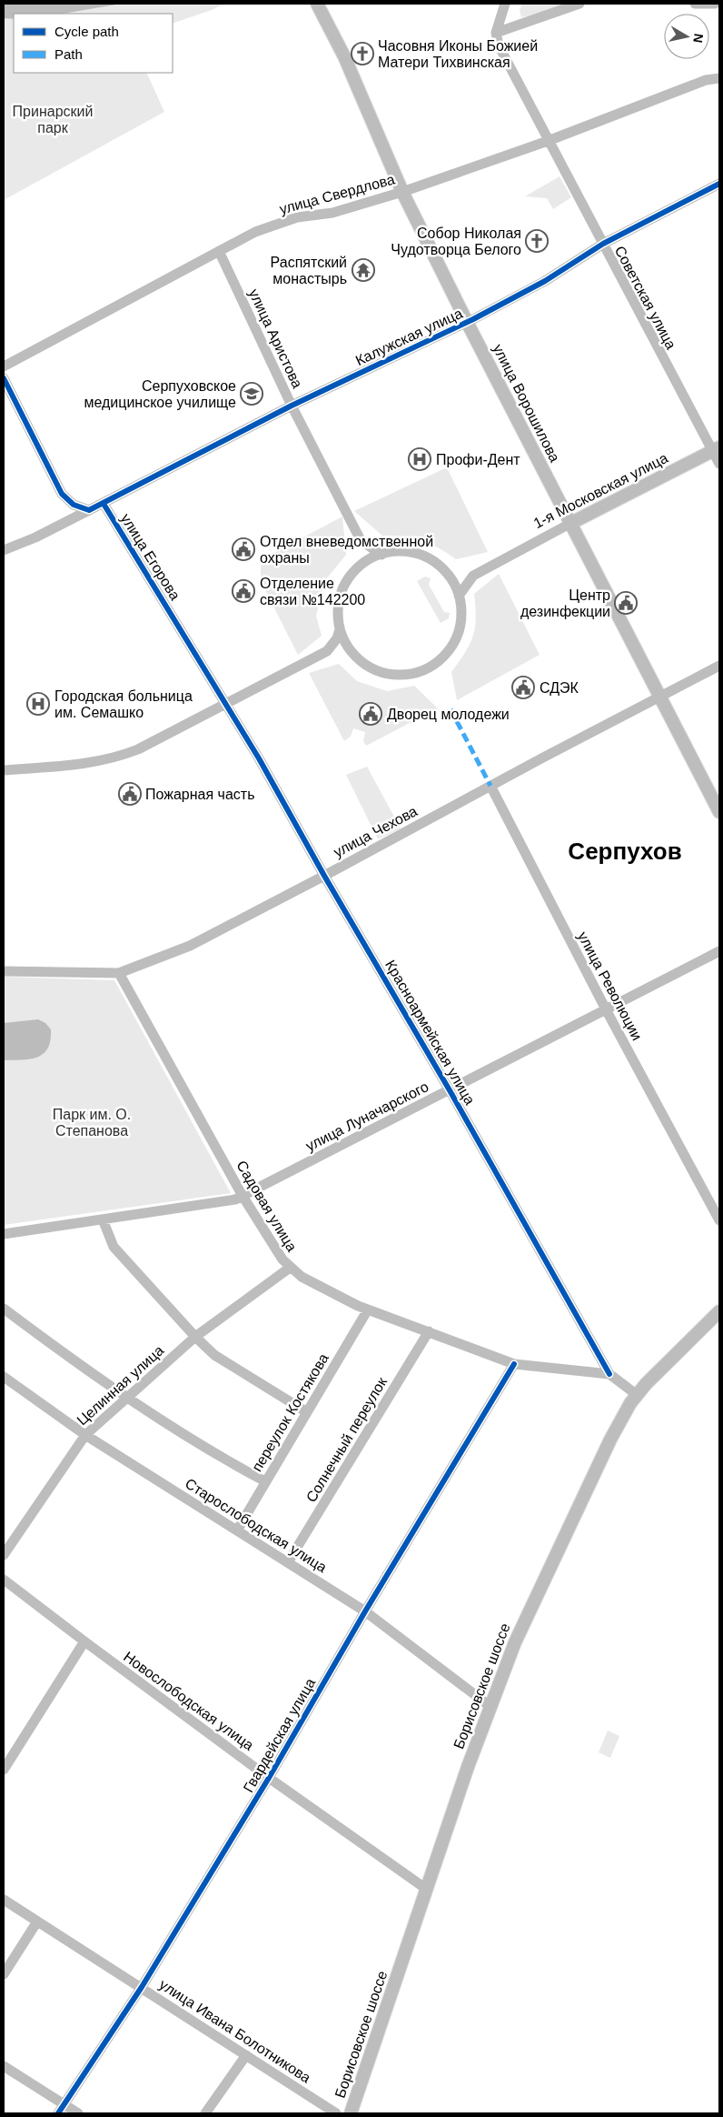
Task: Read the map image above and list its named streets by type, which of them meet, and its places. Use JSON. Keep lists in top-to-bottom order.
{
  "streets": {
    "main road": ["улица Ворошилова", "1-я Московская улица", "Борисовское шоссе"],
    "street": [
      "улица Свердлова",
      "Советская улица",
      "Калужская улица",
      "улица Аристова",
      "улица Егорова",
      "улица Чехова",
      "улица Революции",
      "Красноармейская улица",
      "улица Луначарского",
      "Садовая улица",
      "Целинная улица",
      "переулок Костякова",
      "Солнечный переулок",
      "Старослободская улица",
      "Новослободская улица",
      "Гвардейская улица",
      "улица Ивана Болотникова"
    ]
  },
  "crossings": [
    ["улица Свердлова", "Советская улица"],
    ["улица Свердлова", "улица Аристова"],
    ["улица Свердлова", "улица Ворошилова"],
    ["Советская улица", "Калужская улица"],
    ["Советская улица", "1-я Московская улица"],
    ["Калужская улица", "улица Аристова"],
    ["Калужская улица", "улица Ворошилова"],
    ["Калужская улица", "улица Егорова"],
    ["улица Ворошилова", "1-я Московская улица"],
    ["улица Ворошилова", "улица Чехова"],
    ["улица Егорова", "Красноармейская улица"],
    ["улица Чехова", "улица Революции"],
    ["улица Чехова", "Красноармейская улица"],
    ["улица Чехова", "Садовая улица"],
    ["улица Революции", "улица Луначарского"],
    ["Красноармейская улица", "улица Луначарского"],
    ["Красноармейская улица", "Садовая улица"],
    ["улица Луначарского", "Садовая улица"],
    ["Садовая улица", "Целинная улица"],
    ["Садовая улица", "переулок Костякова"],
    ["Садовая улица", "Солнечный переулок"],
    ["Садовая улица", "Гвардейская улица"],
    ["Целинная улица", "Старослободская улица"],
    ["переулок Костякова", "Старослободская улица"],
    ["Солнечный переулок", "Старослободская улица"],
    ["Старослободская улица", "Борисовское шоссе"],
    ["Старослободская улица", "Гвардейская улица"],
    ["Борисовское шоссе", "Новослободская улица"],
    ["Новослободская улица", "Гвардейская улица"],
    ["Гвардейская улица", "улица Ивана Болотникова"]
  ],
  "districts": ["Серпухов"],
  "parks": ["Принарский парк", "Парк им. О. Степанова"],
  "places": {
    "church": ["Часовня Иконы Божией Матери Тихвинская", "Собор Николая Чудотворца Белого"],
    "temple": ["Распятский монастырь"],
    "school or university": ["Серпуховское медицинское училище"],
    "hospital": ["Профи-Дент", "Городская больница им. Семашко"],
    "public building": [
      "Отдел вневедомственной охраны",
      "Отделение связи №142200",
      "Центр дезинфекции",
      "СДЭК",
      "Дворец молодежи",
      "Пожарная часть"
    ]
  },
  "legend": ["Cycle path", "Path"],
  "north": "right"
}
